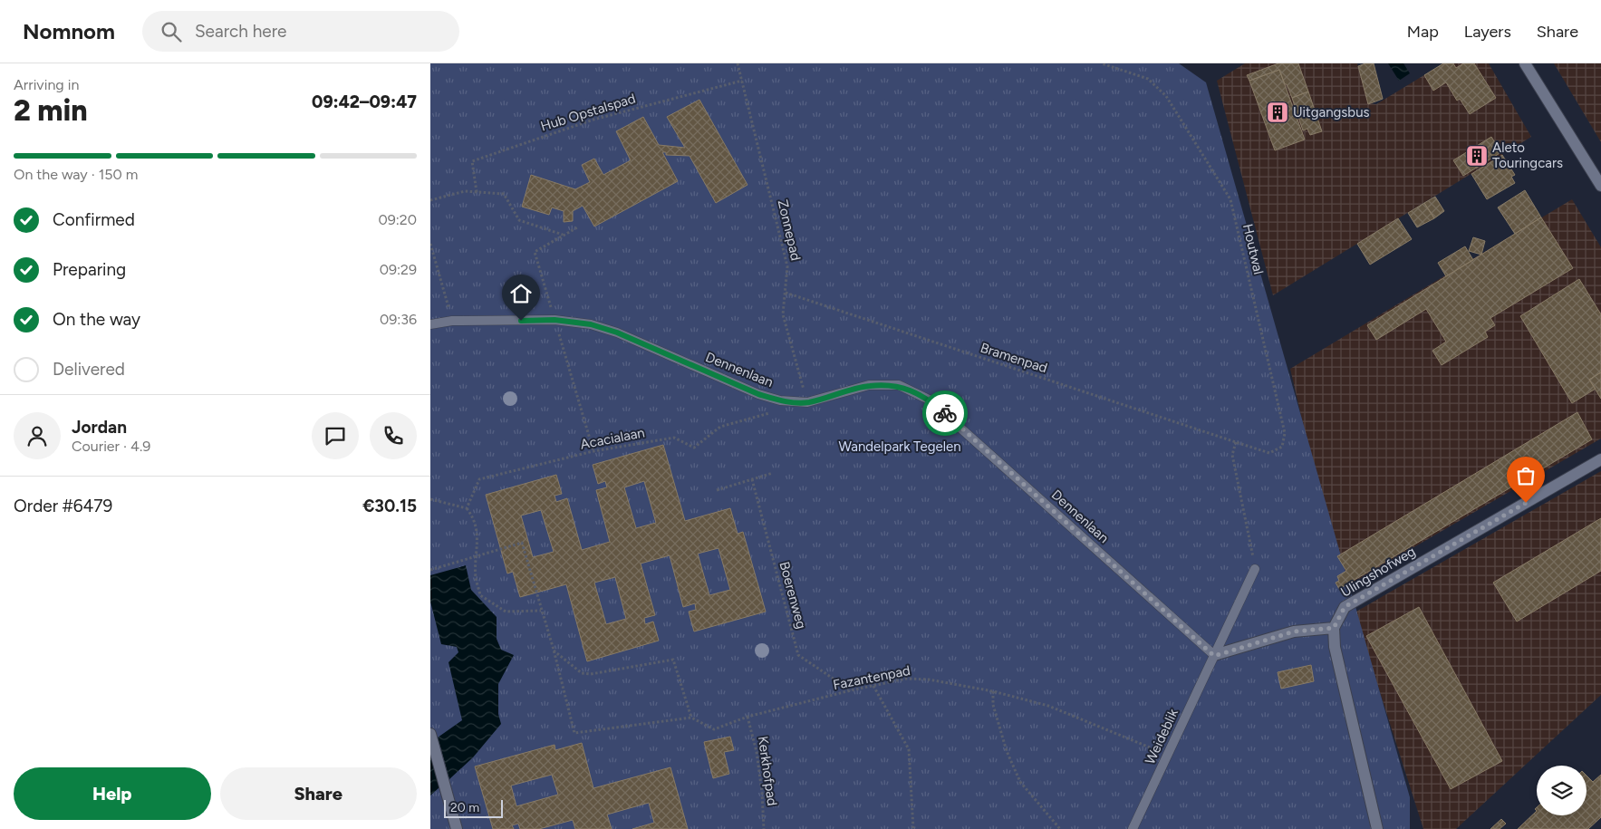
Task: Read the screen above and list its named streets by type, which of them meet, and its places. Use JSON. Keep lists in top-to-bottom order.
{
  "streets": {
    "street": ["Ulingshofweg"],
    "lane": ["Dennenlaan", "Weideblik"],
    "path": [
      "Hub Opstalspad",
      "Zonnepad",
      "Houtwal",
      "Bramenpad",
      "Acacialaan",
      "Boerenweg",
      "Fazantenpad",
      "Kerkhofpad"
    ]
  },
  "crossings": [
    ["Hub Opstalspad", "Zonnepad"],
    ["Zonnepad", "Bramenpad"],
    ["Zonnepad", "Dennenlaan"],
    ["Houtwal", "Bramenpad"],
    ["Dennenlaan", "Weideblik"],
    ["Boerenweg", "Fazantenpad"],
    ["Fazantenpad", "Weideblik"],
    ["Fazantenpad", "Kerkhofpad"]
  ],
  "parks": ["Wandelpark Tegelen"],
  "places": {
    "building": ["Uitgangsbus", "Aleto Touringcars"]
  },
  "scale_bar": "20 m",
  "page": {
    "header": "Nomnom",
    "search": "Search here",
    "nav": ["Map", "Layers", "Share"],
    "heading": ["2 min", "Arriving in", "09:42–09:47"],
    "panel": [
      "Jordan",
      "Courier · 4.9",
      "Order #6479",
      "€30.15"
    ],
    "bar": "On the way · 150 m",
    "list": [
      ["Confirmed", "09:20"],
      ["Preparing", "09:29"],
      ["On the way", "09:36"],
      "Delivered"
    ],
    "buttons": ["Help", "Share"],
    "scale": "20 m"
  }
}
